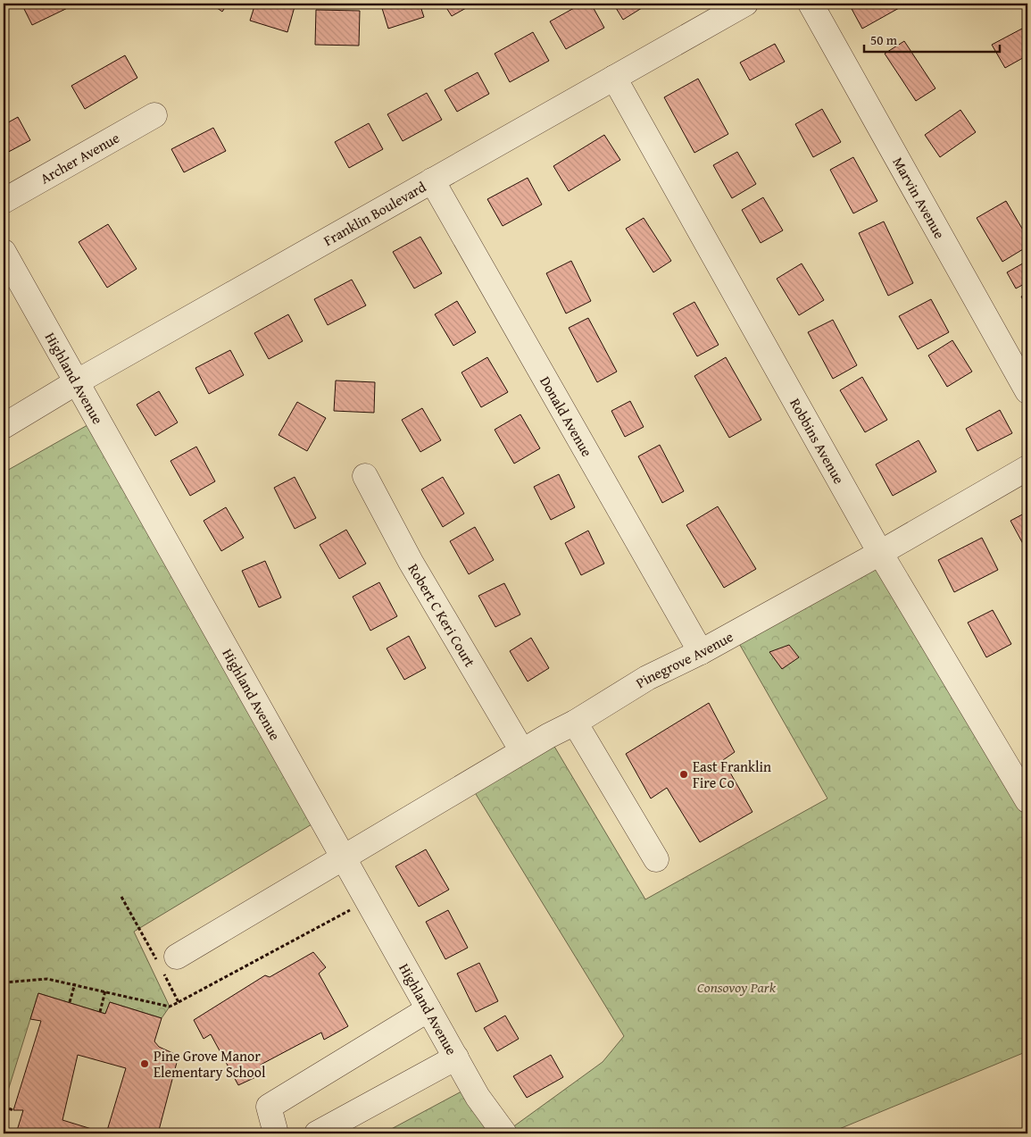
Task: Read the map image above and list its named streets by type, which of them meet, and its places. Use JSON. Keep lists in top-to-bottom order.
{
  "streets": {
    "street": [
      "Archer Avenue",
      "Marvin Avenue",
      "Franklin Boulevard",
      "Highland Avenue",
      "Donald Avenue",
      "Robbins Avenue",
      "Robert C Keri Court",
      "Pinegrove Avenue"
    ]
  },
  "crossings": [
    ["Franklin Boulevard", "Highland Avenue"],
    ["Franklin Boulevard", "Donald Avenue"],
    ["Franklin Boulevard", "Robbins Avenue"],
    ["Highland Avenue", "Pinegrove Avenue"],
    ["Donald Avenue", "Pinegrove Avenue"],
    ["Robbins Avenue", "Pinegrove Avenue"],
    ["Robert C Keri Court", "Pinegrove Avenue"]
  ],
  "parks": ["Consovoy Park"],
  "places": ["East Franklin Fire Co", "Pine Grove Manor Elementary School"],
  "scale_bar": "50 m"
}
